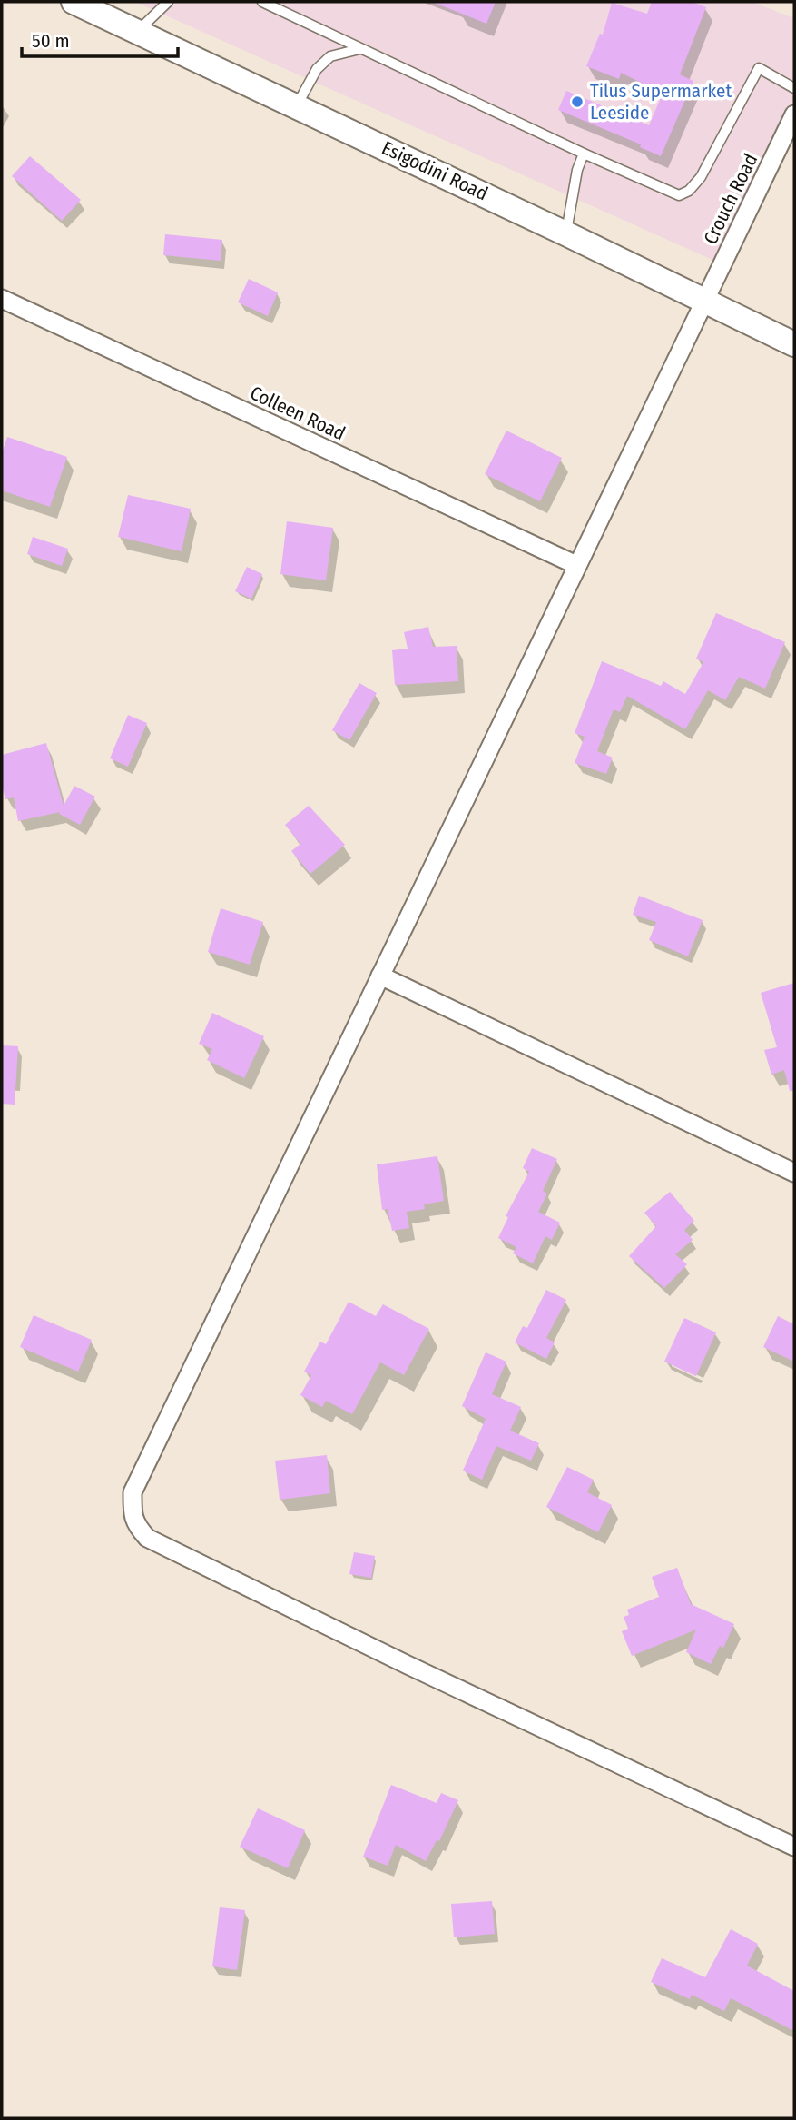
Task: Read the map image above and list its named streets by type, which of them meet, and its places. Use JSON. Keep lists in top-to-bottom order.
{
  "streets": {
    "main road": ["Esigodini Road"],
    "street": ["Crouch Road", "Colleen Road"]
  },
  "crossings": [
    ["Esigodini Road", "Crouch Road"],
    ["Crouch Road", "Colleen Road"]
  ],
  "places": ["Tilus Supermarket Leeside"],
  "scale_bar": "50 m"
}
